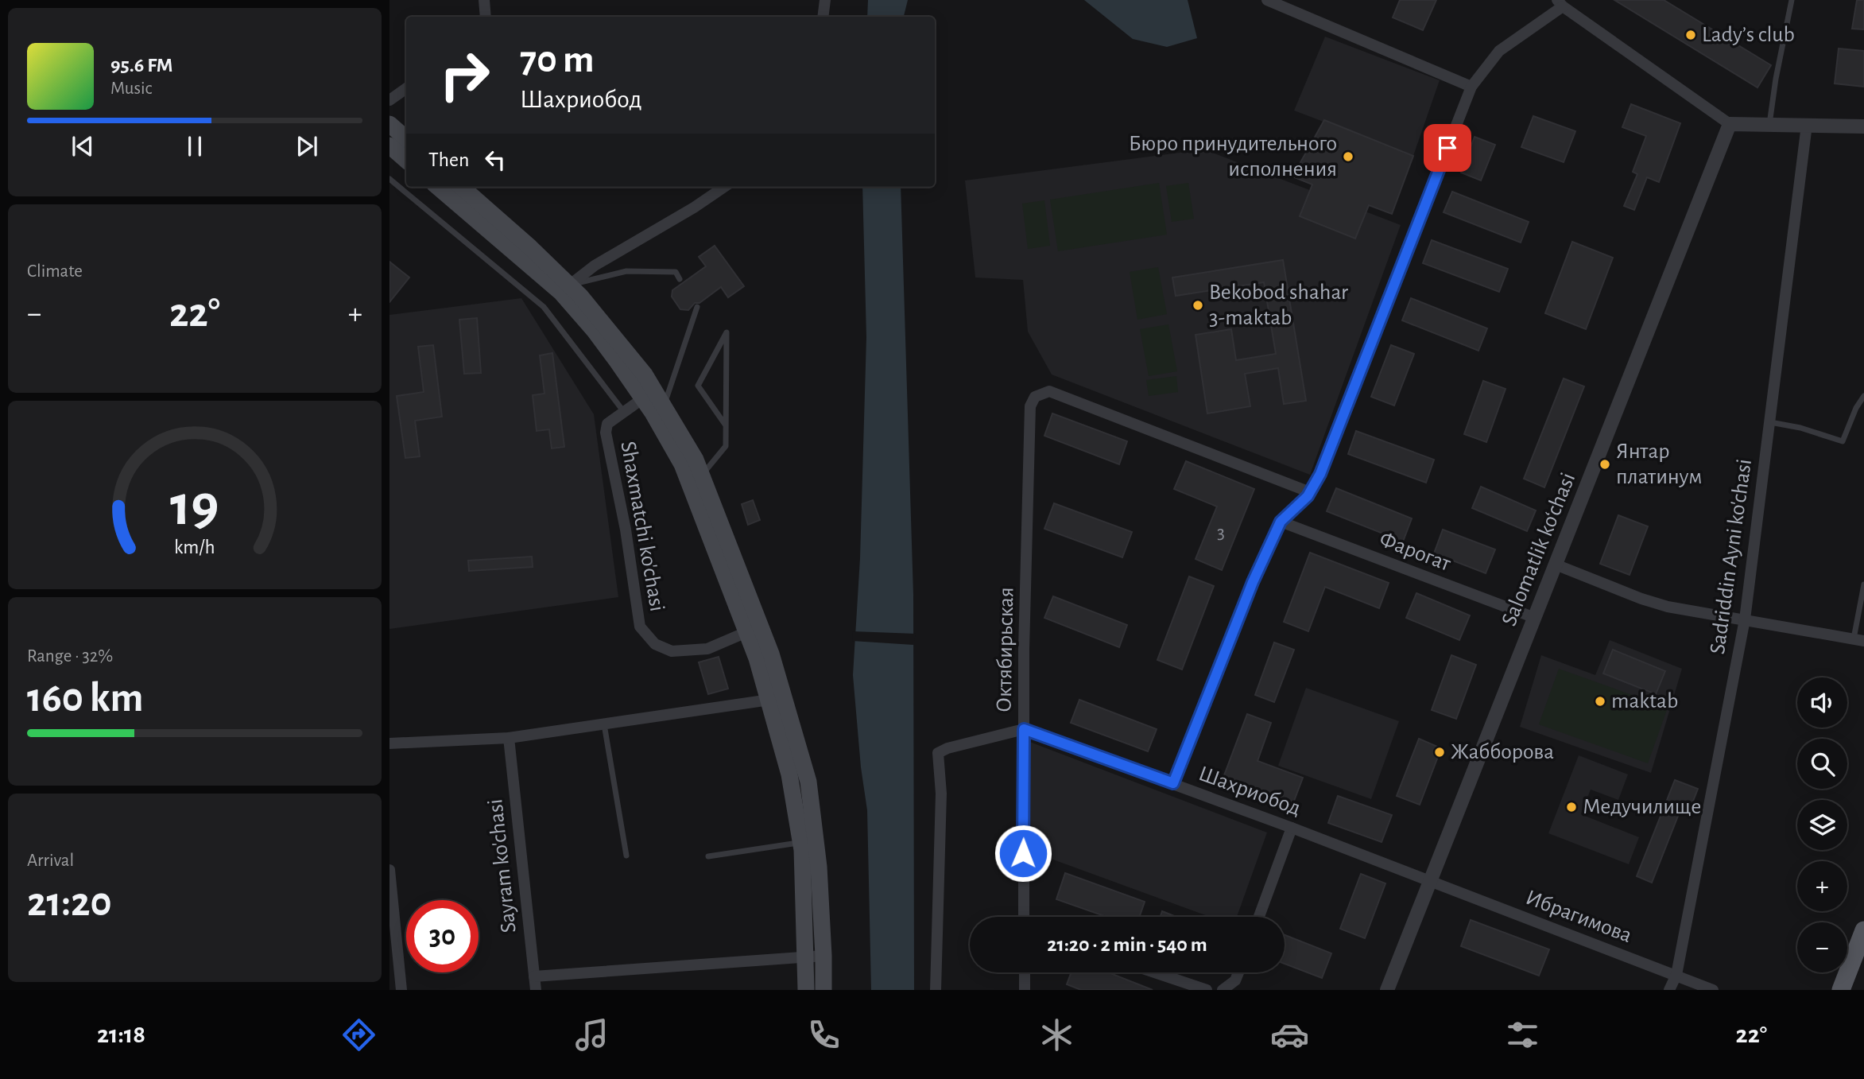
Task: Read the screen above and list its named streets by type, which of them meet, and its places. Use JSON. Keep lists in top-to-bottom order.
{
  "streets": {
    "street": [
      "Shaxmatchi ko'chasi",
      "Salomatlik ko‘chasi",
      "Фарогат",
      "Sadriddin Ayni ko'chasi",
      "Октябирьская",
      "Шахриобод",
      "Sayram ko'chasi",
      "Ибрагимова"
    ]
  },
  "crossings": [
    ["Salomatlik ko‘chasi", "Фарогат"],
    ["Salomatlik ko‘chasi", "Шахриобод"],
    ["Salomatlik ko‘chasi", "Ибрагимова"],
    ["Sadriddin Ayni ko'chasi", "Ибрагимова"],
    ["Октябирьская", "Шахриобод"],
    ["Шахриобод", "Ибрагимова"]
  ],
  "places": [
    "Lady’s club",
    "Бюро принудительного исполнения",
    "Bekobod shahar 3-maktab",
    "Янтар платинум",
    "maktab",
    "Жабборова",
    "Медучилище"
  ],
  "house_numbers": ["3"],
  "page": {
    "turn": ["70 m", "Шахриобод"],
    "song": ["95.6 FM", "Music"],
    "then": "Then",
    "tile": [
      "Climate",
      ["Range · 32%", "160 km"],
      ["Arrival", "21:20"]
    ],
    "heat": ["−", "22°", "+"],
    "map_buttons": ["+", "−"],
    "limit": "30",
    "trip": "21:20 · 2 min · 540 m",
    "tabs": ["21:18", "22°"],
    "gauge": ["19", "km/h"]
  }
}
